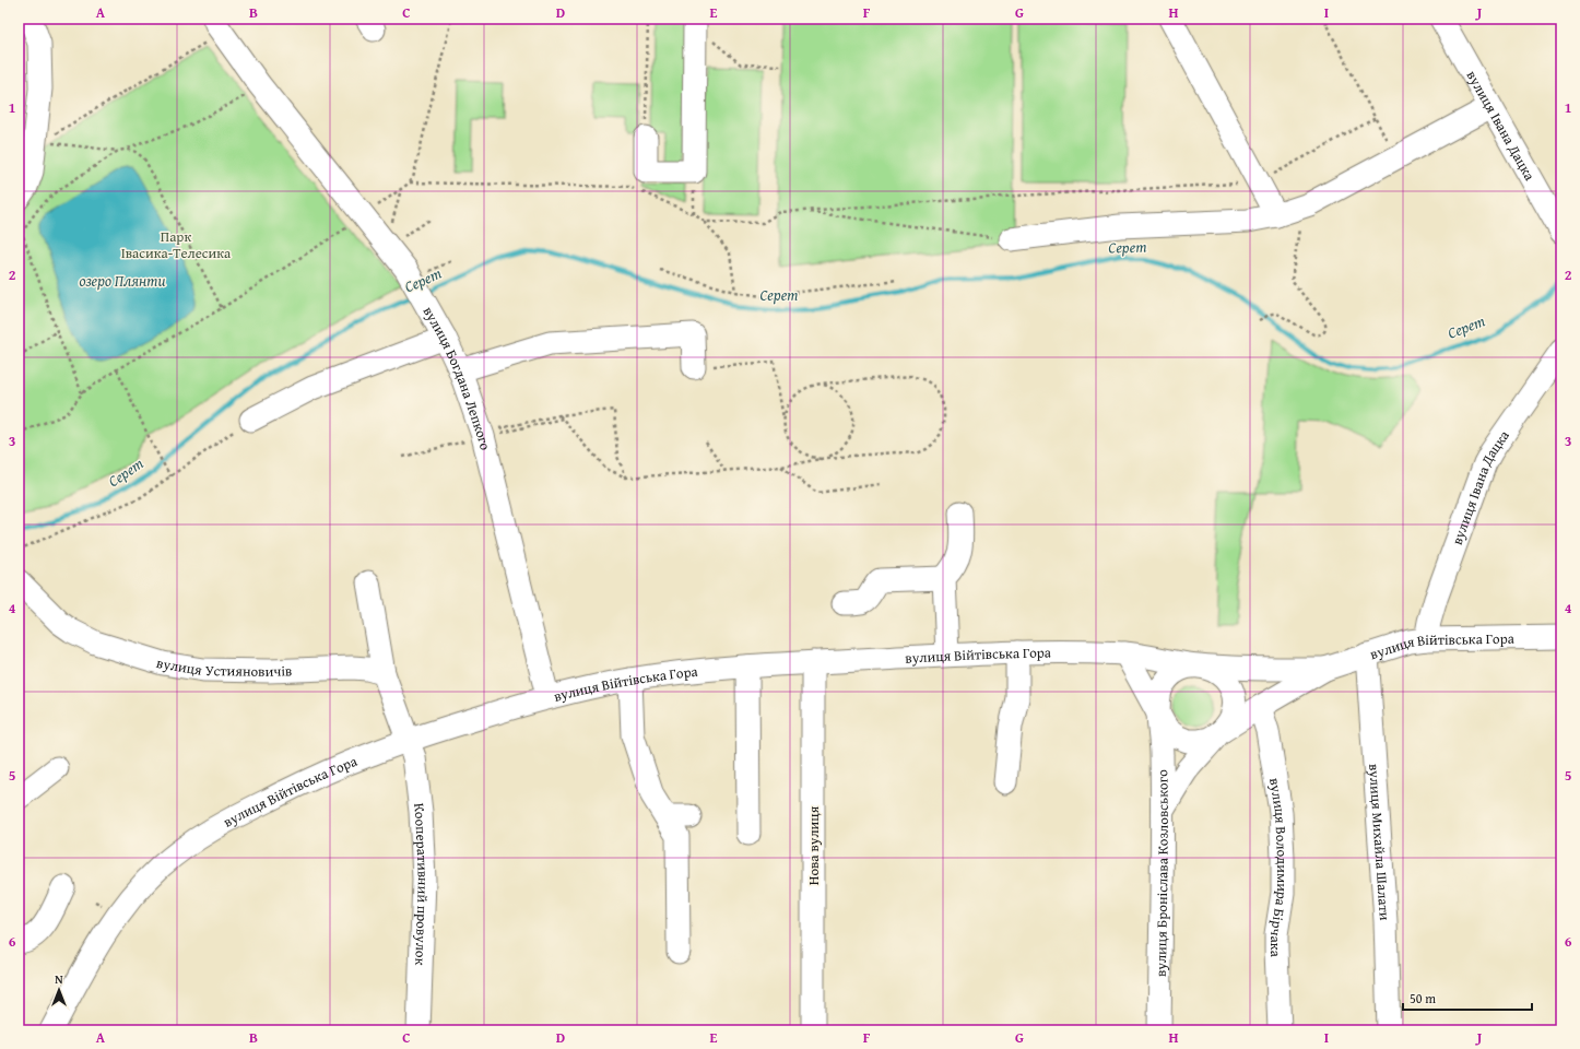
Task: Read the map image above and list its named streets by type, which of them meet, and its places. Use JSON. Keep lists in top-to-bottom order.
{
  "streets": {
    "street": [
      "вулиця Івана Дацка",
      "вулиця Богдана Лепкого",
      "вулиця Війтівська Гора",
      "вулиця Устияновичів",
      "вулиця Михайла Шалати",
      "Нова вулиця",
      "вулиця Володимира Бірчака",
      "вулиця Броніслава Козловського",
      "Кооперативний провулок"
    ]
  },
  "crossings": [
    ["вулиця Івана Дацка", "вулиця Війтівська Гора"],
    ["вулиця Богдана Лепкого", "вулиця Війтівська Гора"],
    ["вулиця Війтівська Гора", "вулиця Михайла Шалати"],
    ["вулиця Війтівська Гора", "Нова вулиця"],
    ["вулиця Війтівська Гора", "вулиця Володимира Бірчака"],
    ["вулиця Війтівська Гора", "вулиця Броніслава Козловського"],
    ["вулиця Війтівська Гора", "Кооперативний провулок"]
  ],
  "water": ["Серет", "озеро Плянти"],
  "parks": ["Парк Івасика-Телесика"],
  "scale_bar": "50 m",
  "north": "top",
  "grid": {
    "columns": [
      "A",
      "B",
      "C",
      "D",
      "E",
      "F",
      "G",
      "H",
      "I",
      "J"
    ],
    "rows": [
      "1",
      "2",
      "3",
      "4",
      "5",
      "6"
    ]
  }
}
